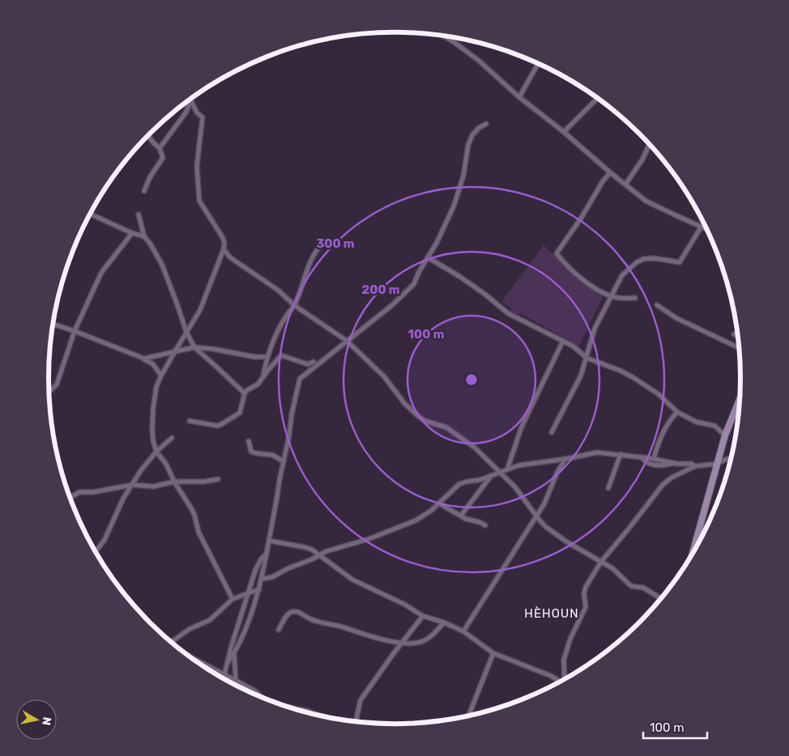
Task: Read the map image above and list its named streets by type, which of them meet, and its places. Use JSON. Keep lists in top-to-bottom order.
{
  "districts": ["HÈHOUN"],
  "scale_bar": "100 m",
  "north": "right",
  "rings": ["300 m", "200 m", "100 m"]
}
